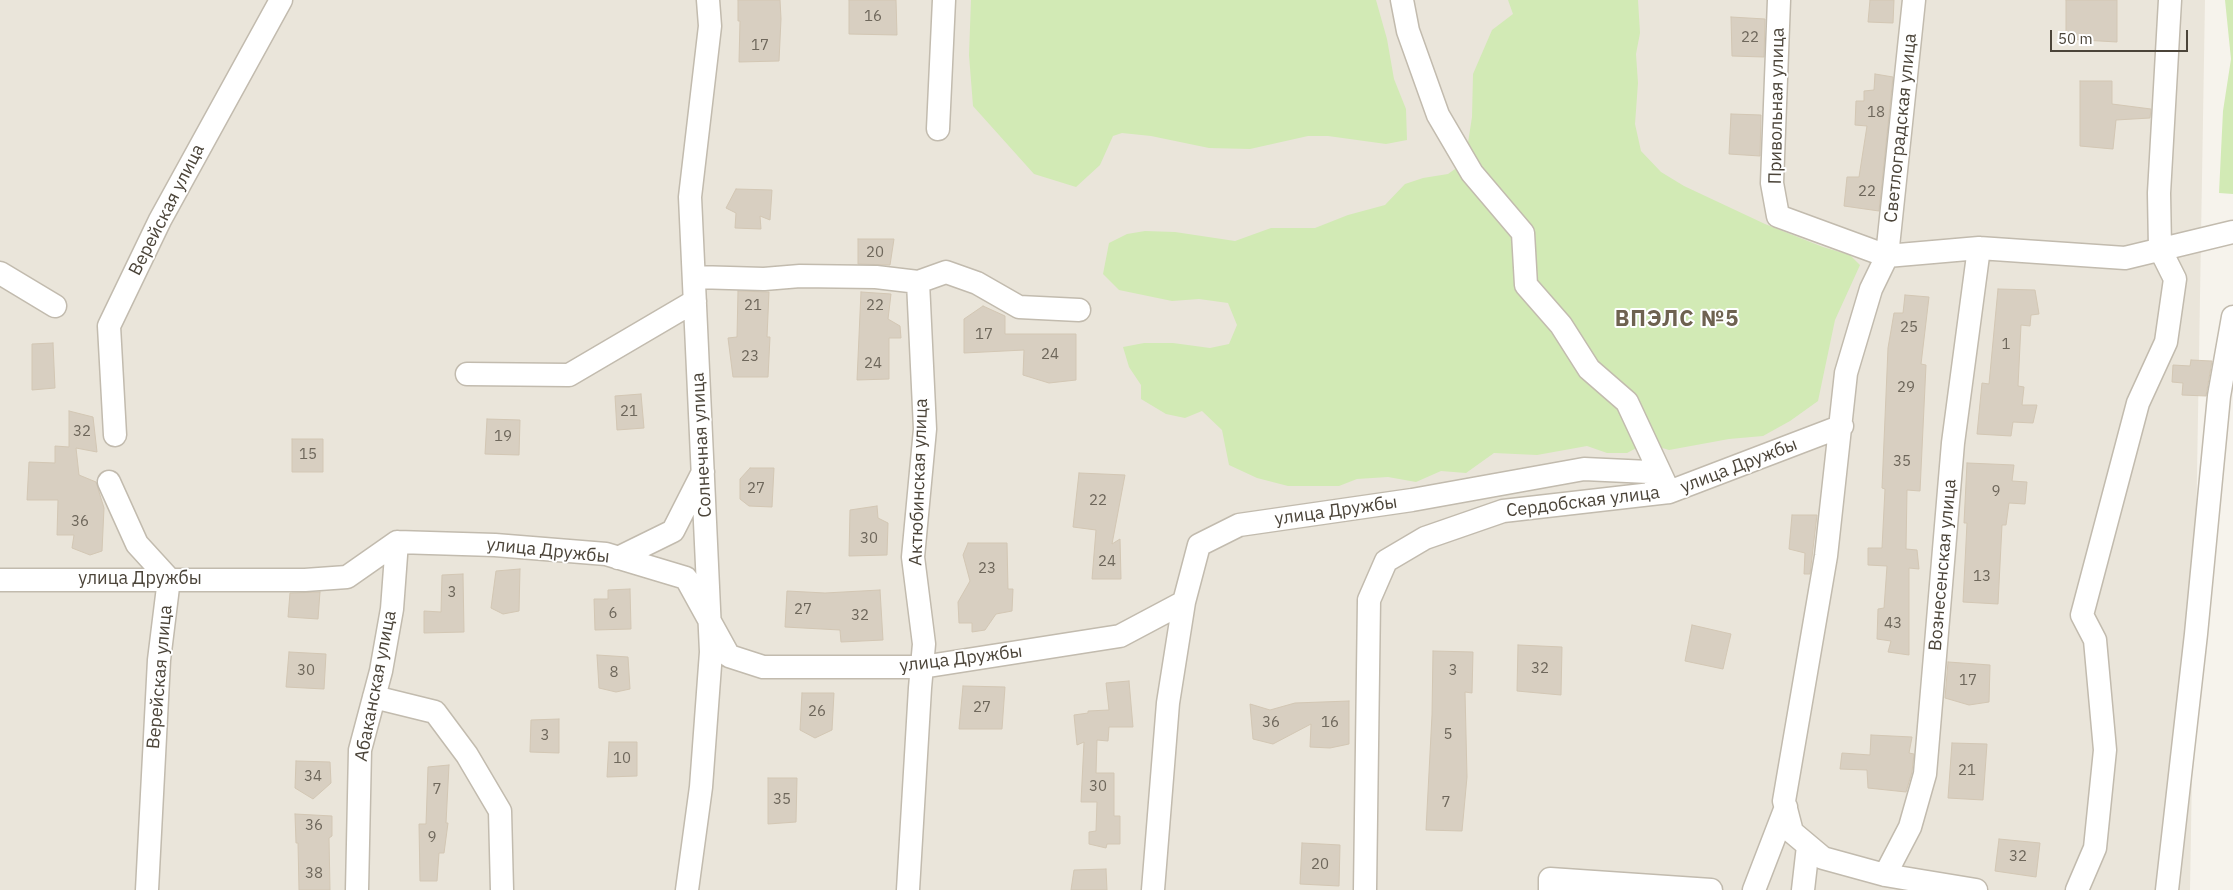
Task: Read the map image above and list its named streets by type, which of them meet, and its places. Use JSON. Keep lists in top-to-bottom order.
{
  "streets": {
    "street": [
      "Привольная улица",
      "Светлоградская улица",
      "Верейская улица",
      "Солнечная улица",
      "улица Дружбы",
      "Актюбинская улица",
      "Сердобская улица",
      "Вознесенская улица",
      "Абаканская улица"
    ]
  },
  "crossings": [
    ["Привольная улица", "Светлоградская улица"],
    ["Верейская улица", "улица Дружбы"],
    ["Солнечная улица", "улица Дружбы"],
    ["улица Дружбы", "Актюбинская улица"],
    ["улица Дружбы", "Сердобская улица"],
    ["улица Дружбы", "Абаканская улица"]
  ],
  "districts": ["ВПЭЛС №5"],
  "house_numbers": [
    "16",
    "22",
    "17",
    "18",
    "22",
    "20",
    "21",
    "22",
    "25",
    "17",
    "1",
    "24",
    "23",
    "24",
    "29",
    "21",
    "32",
    "19",
    "15",
    "35",
    "27",
    "9",
    "22",
    "36",
    "30",
    "24",
    "23",
    "13",
    "3",
    "27",
    "6",
    "32",
    "43",
    "32",
    "30",
    "3",
    "8",
    "17",
    "27",
    "26",
    "36",
    "16",
    "5",
    "3",
    "10",
    "21",
    "34",
    "30",
    "7",
    "35",
    "7",
    "36",
    "9",
    "32",
    "20",
    "38"
  ],
  "scale_bar": "50 m"
}
